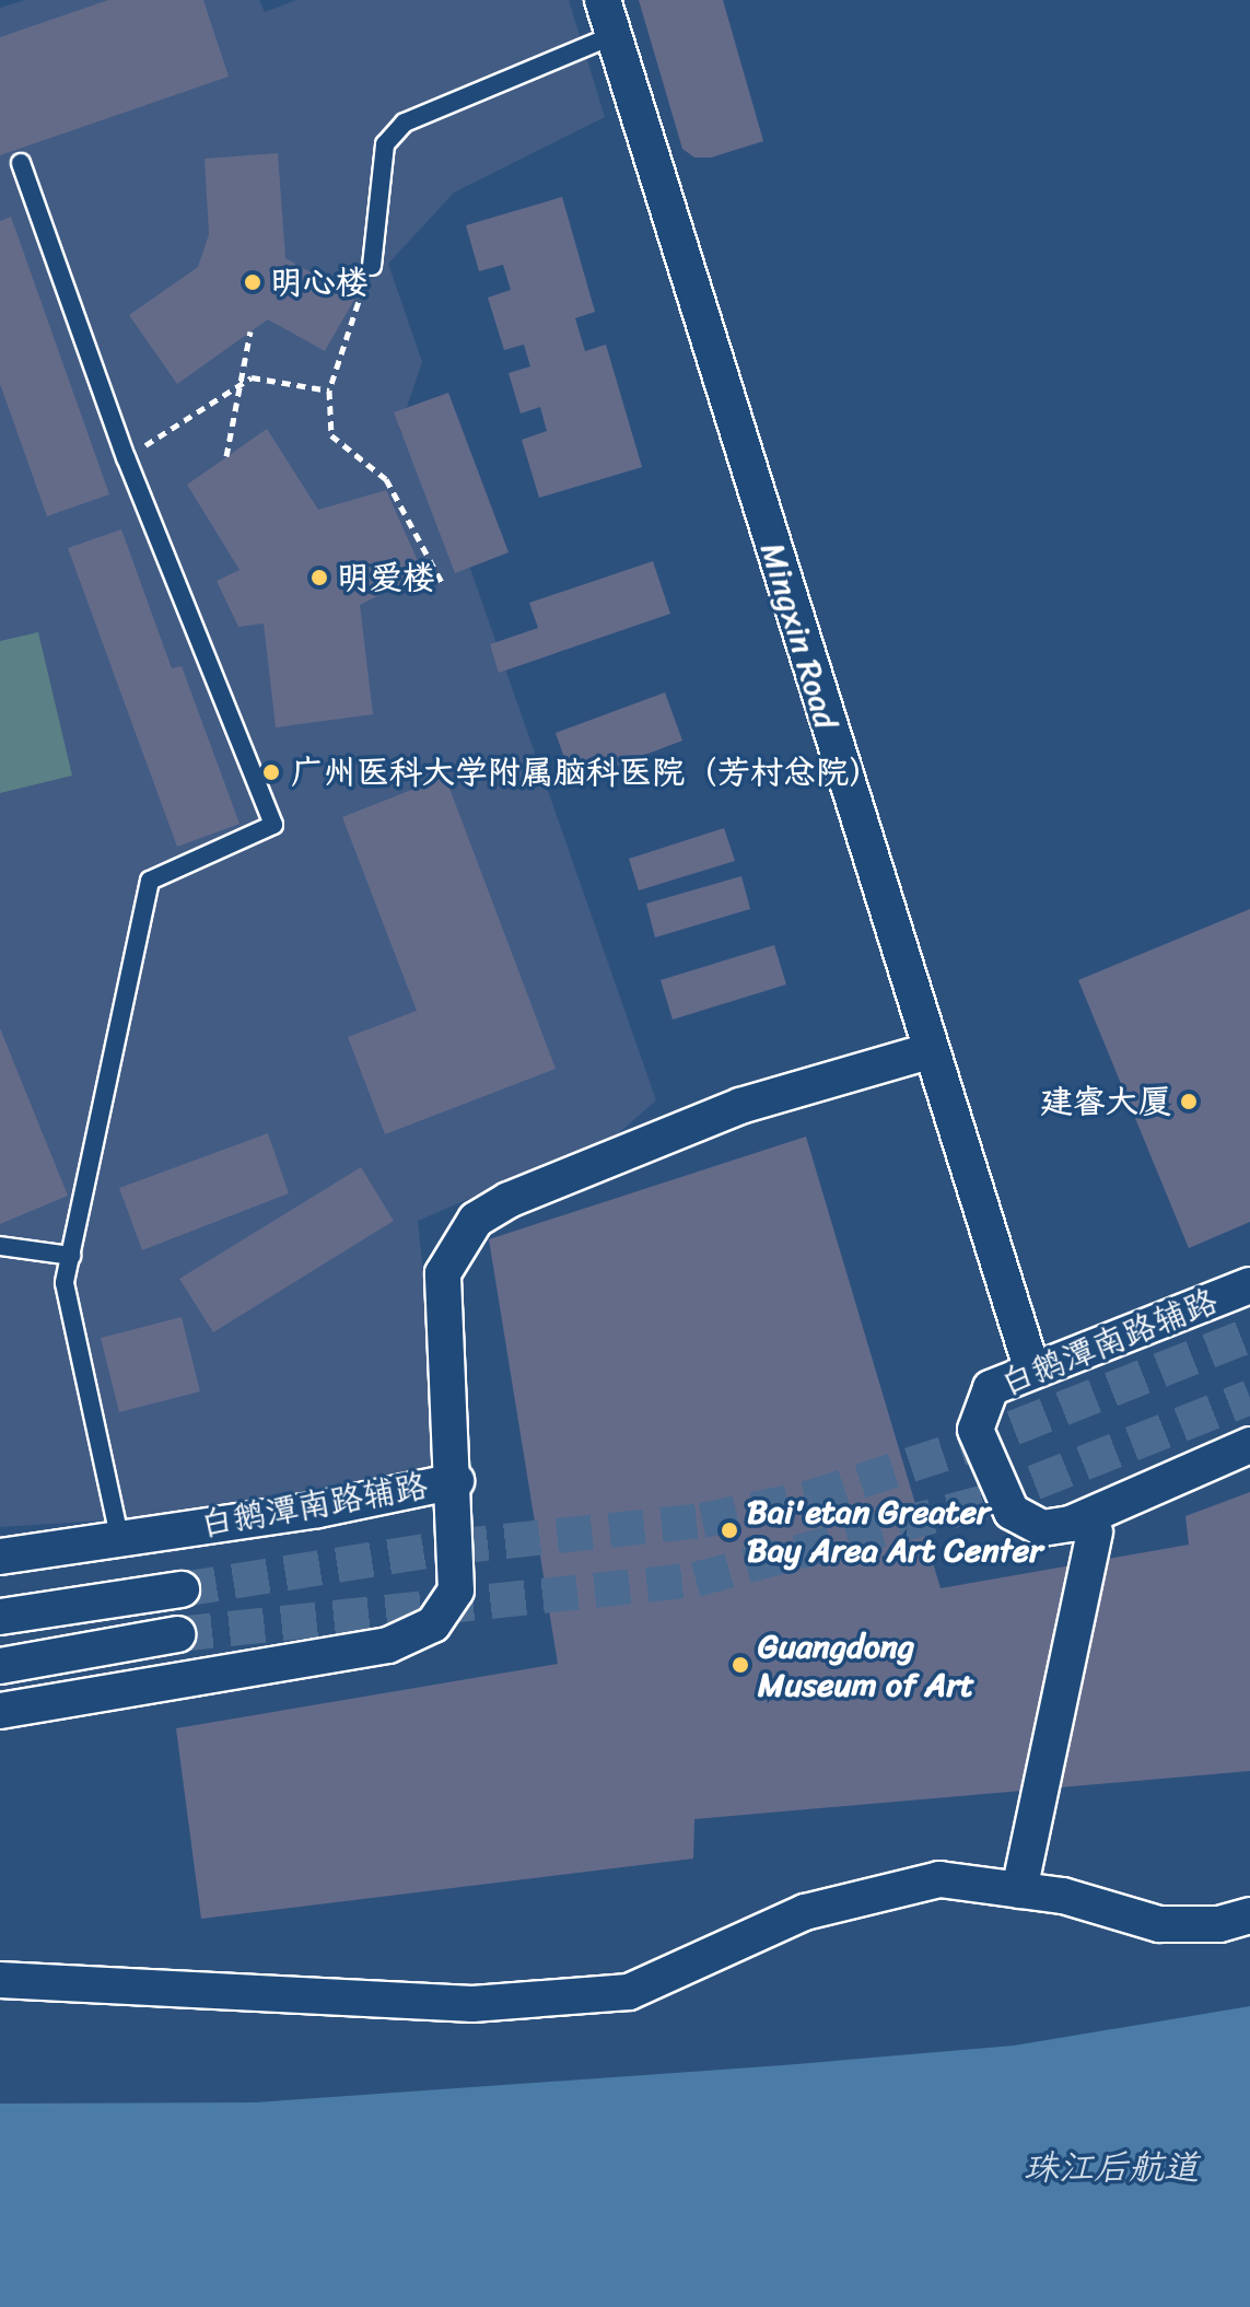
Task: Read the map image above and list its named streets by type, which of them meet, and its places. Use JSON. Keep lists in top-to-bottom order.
{
  "streets": {
    "street": ["Mingxin Road", "白鹅潭南路辅路"]
  },
  "crossings": [
    ["Mingxin Road", "白鹅潭南路辅路"]
  ],
  "water": ["珠江后航道"],
  "places": [
    "明心楼",
    "明爱楼",
    "广州医科大学附属脑科医院（芳村总院）",
    "建睿大厦",
    "Bai'etan Greater Bay Area Art Center",
    "Guangdong Museum of Art"
  ]
}
